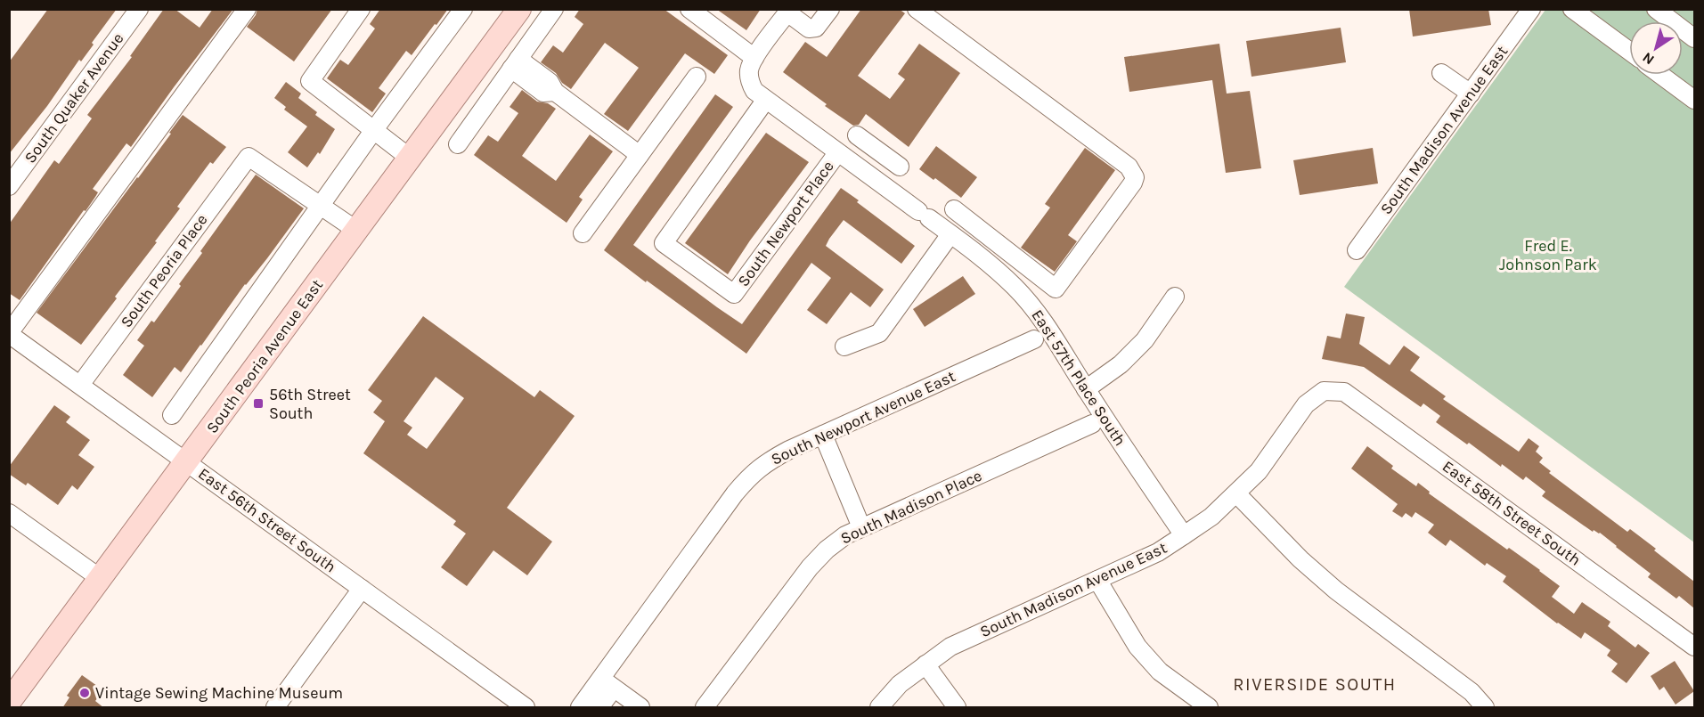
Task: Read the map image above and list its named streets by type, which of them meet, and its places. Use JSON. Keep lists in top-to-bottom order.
{
  "streets": {
    "main road": ["South Peoria Avenue East"],
    "street": [
      "South Quaker Avenue",
      "South Madison Avenue East",
      "South Newport Place",
      "South Peoria Place",
      "East 57th Place South",
      "South Newport Avenue East",
      "South Madison Place",
      "East 58th Street South",
      "East 56th Street South"
    ]
  },
  "crossings": [
    ["South Madison Avenue East", "East 57th Place South"],
    ["South Madison Avenue East", "East 58th Street South"],
    ["South Newport Place", "East 57th Place South"],
    ["South Peoria Place", "East 56th Street South"],
    ["South Peoria Avenue East", "East 56th Street South"]
  ],
  "districts": ["RIVERSIDE SOUTH"],
  "parks": ["Fred E. Johnson Park"],
  "places": {
    "transit": ["56th Street South"],
    "other": ["Vintage Sewing Machine Museum"]
  },
  "north": "bottom left"
}
